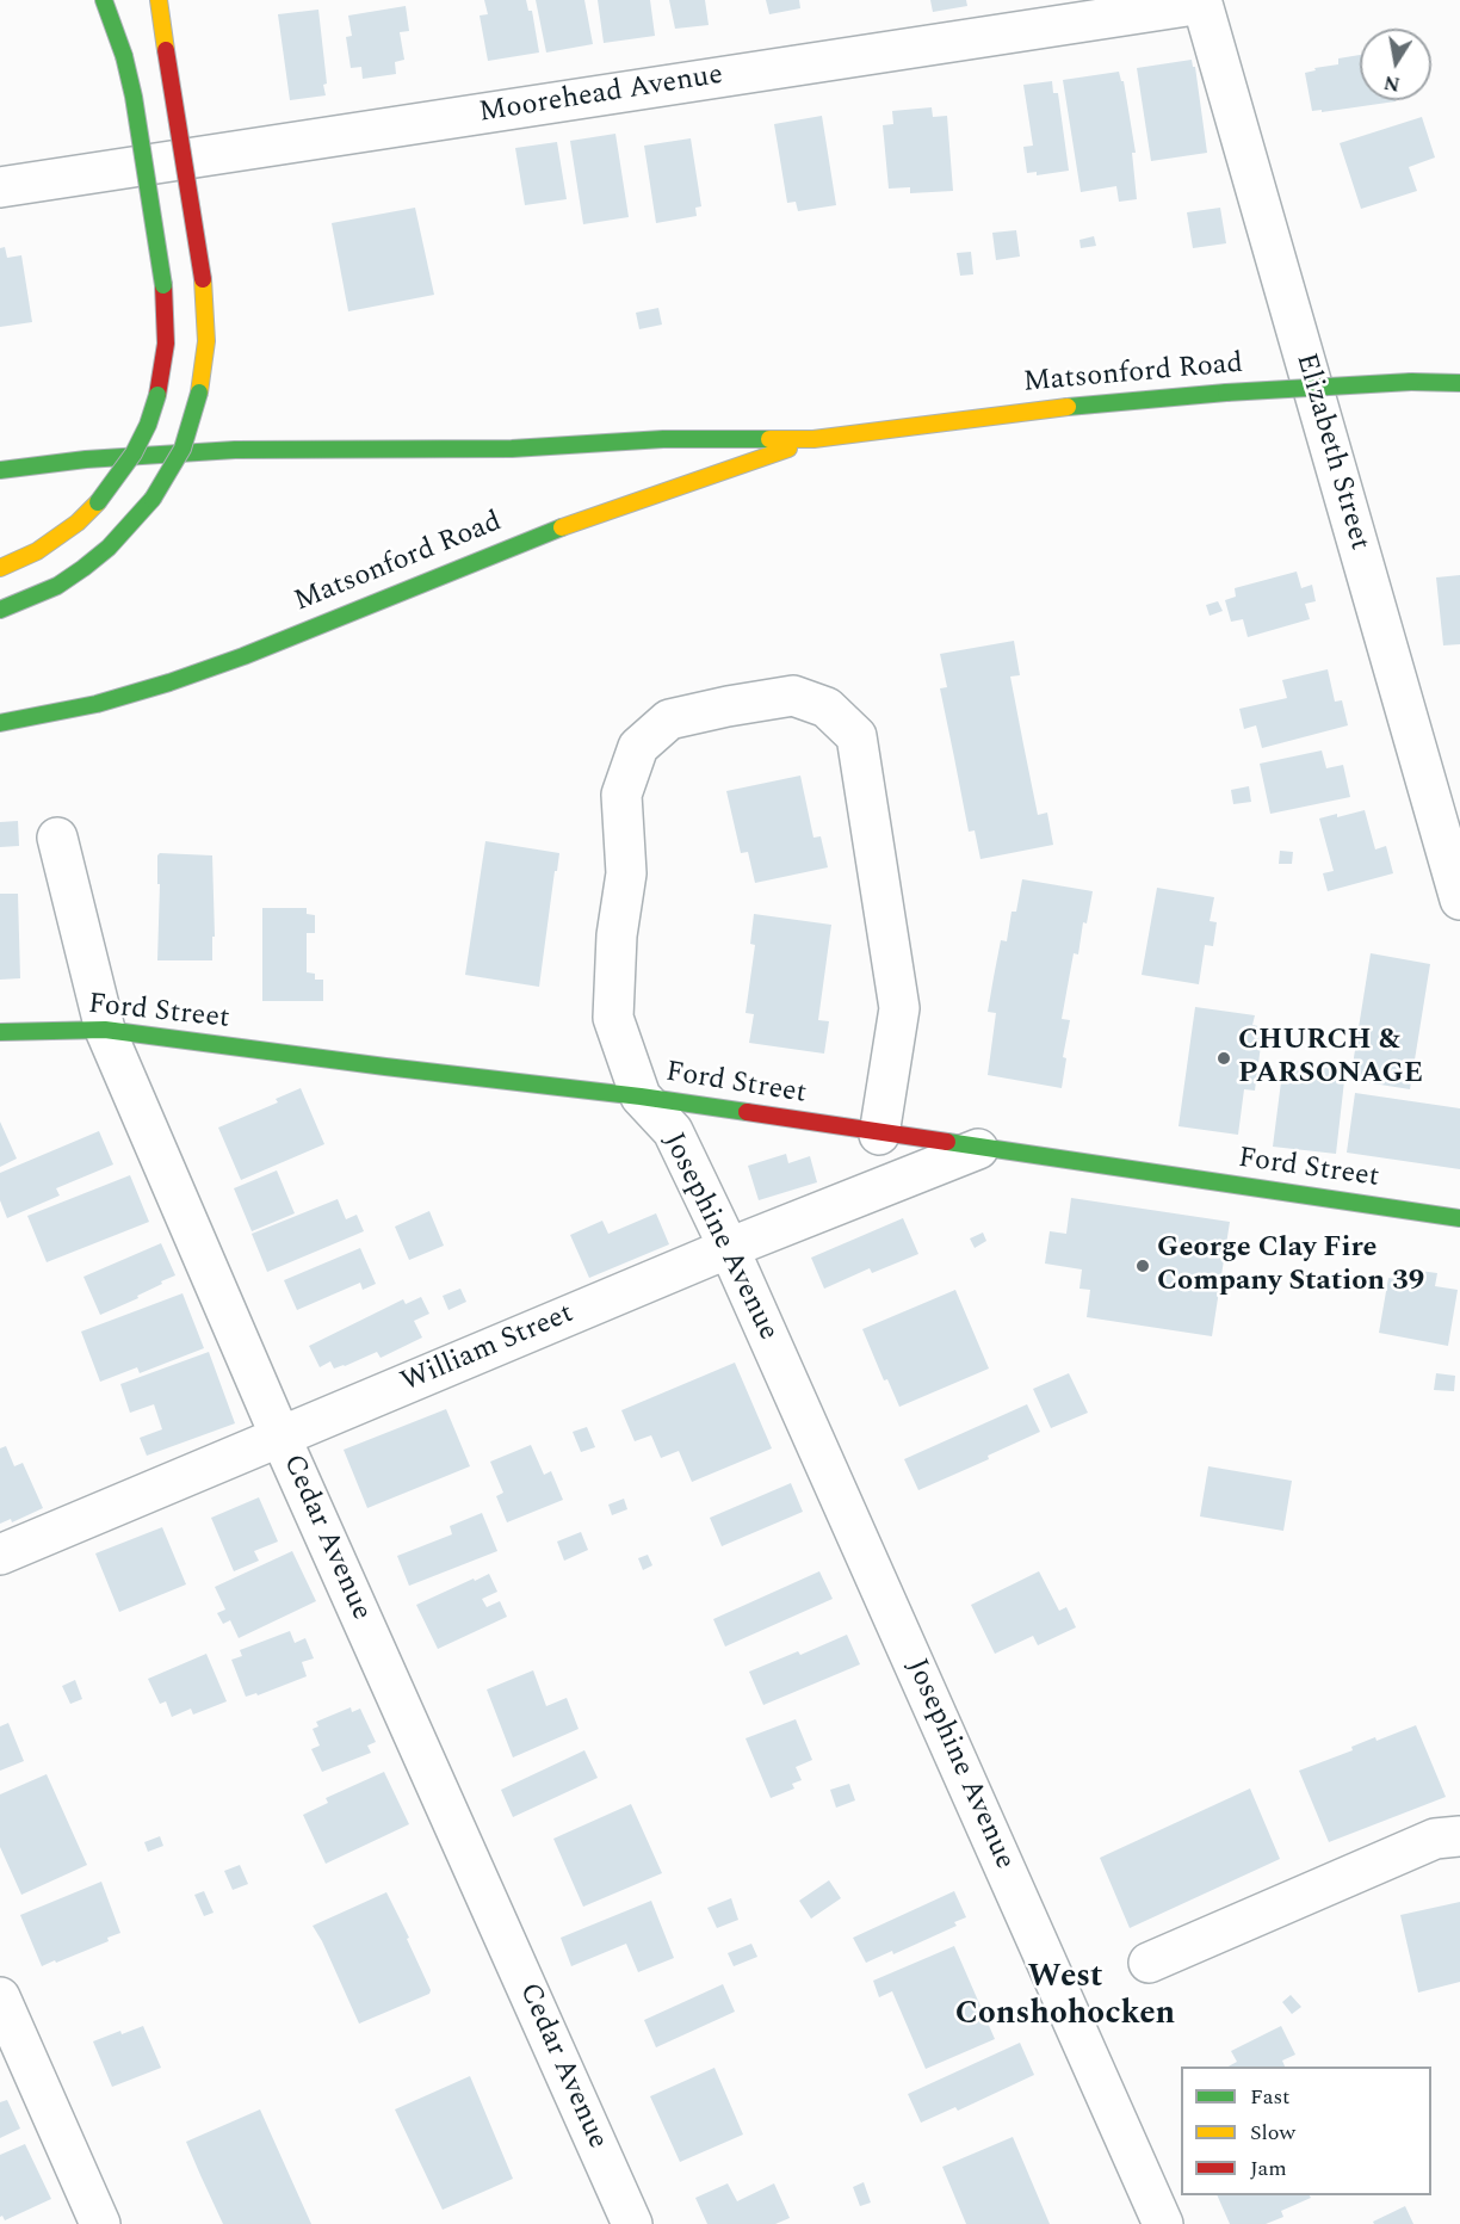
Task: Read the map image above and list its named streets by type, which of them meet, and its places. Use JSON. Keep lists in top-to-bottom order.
{
  "streets": {
    "main road": ["Matsonford Road", "Ford Street"],
    "street": [
      "Moorehead Avenue",
      "Elizabeth Street",
      "Josephine Avenue",
      "William Street",
      "Cedar Avenue"
    ]
  },
  "crossings": [
    ["Moorehead Avenue", "Elizabeth Street"],
    ["Ford Street", "Josephine Avenue"],
    ["Ford Street", "William Street"],
    ["Ford Street", "Cedar Avenue"],
    ["Josephine Avenue", "William Street"],
    ["William Street", "Cedar Avenue"]
  ],
  "districts": ["West Conshohocken"],
  "places": ["CHURCH & PARSONAGE", "George Clay Fire Company Station 39"],
  "legend": ["Fast", "Slow", "Jam"],
  "north": "bottom"
}
